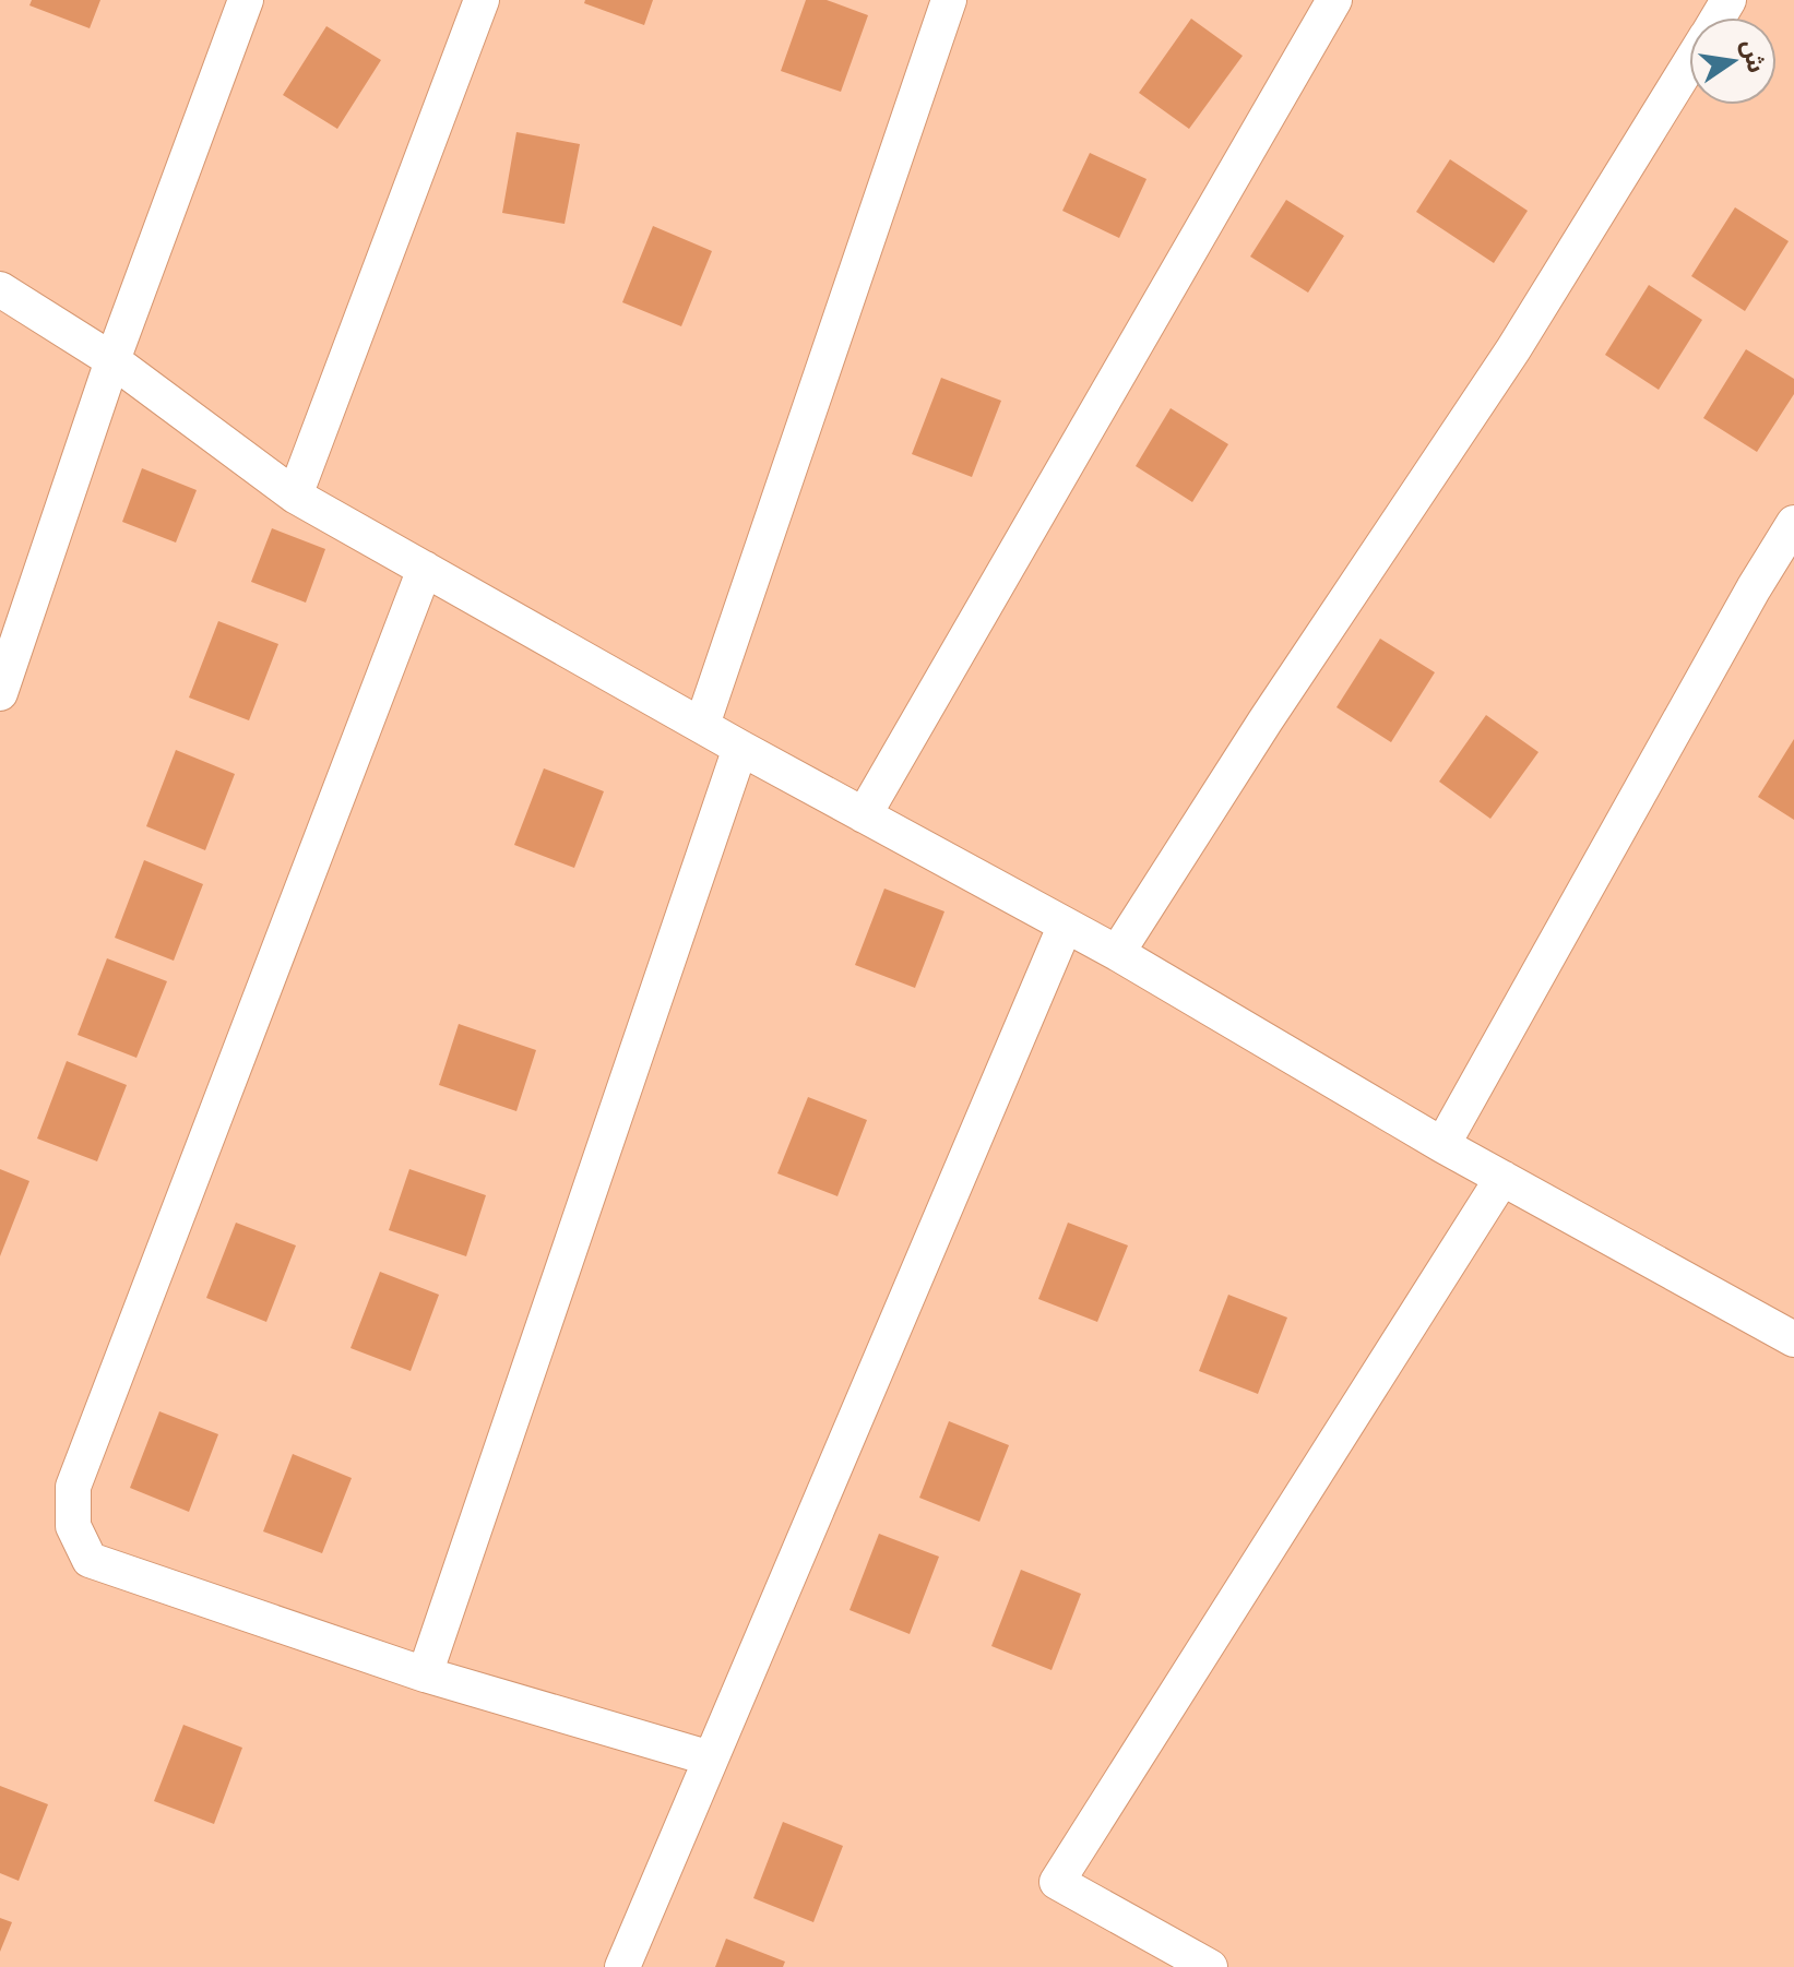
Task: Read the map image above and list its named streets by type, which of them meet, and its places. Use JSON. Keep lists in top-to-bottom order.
{
  "north": "right"
}
